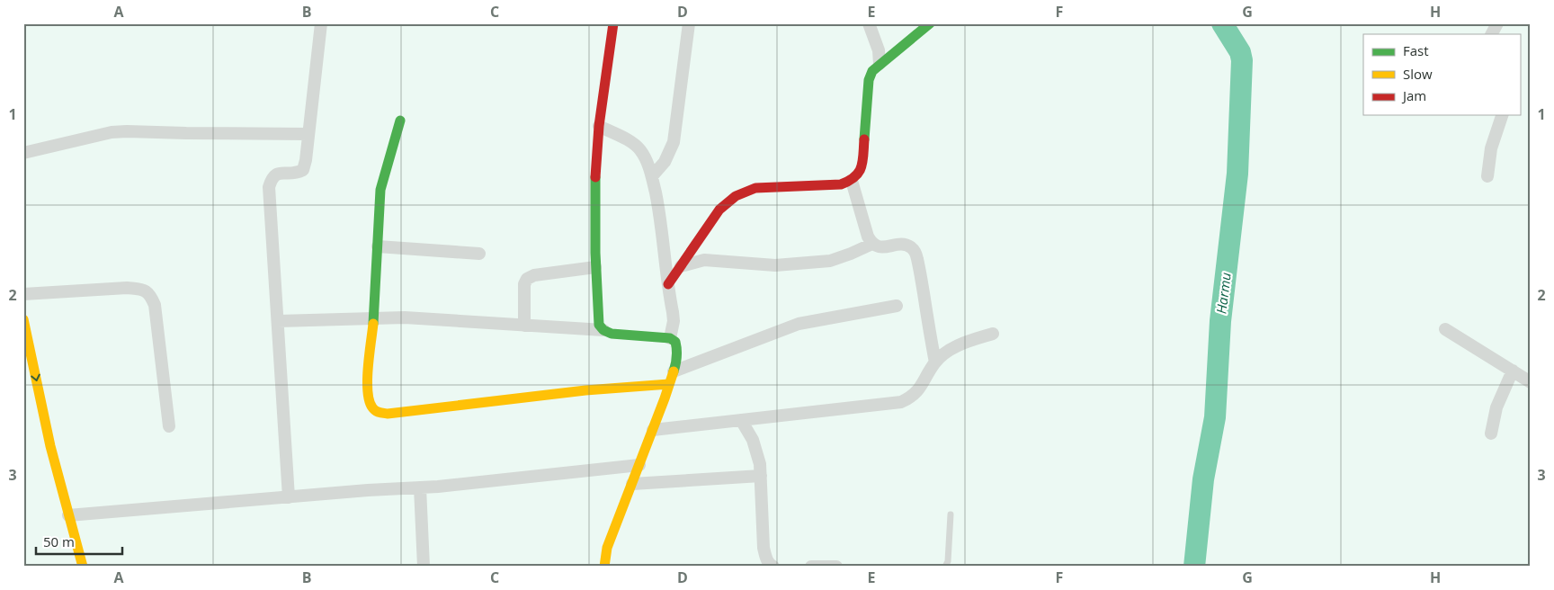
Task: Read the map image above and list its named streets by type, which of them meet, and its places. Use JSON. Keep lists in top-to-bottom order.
{
  "water": ["Harmu"],
  "legend": ["Fast", "Slow", "Jam"],
  "scale_bar": "50 m",
  "grid": {
    "columns": [
      "A",
      "B",
      "C",
      "D",
      "E",
      "F",
      "G",
      "H"
    ],
    "rows": ["1", "2", "3"]
  }
}
